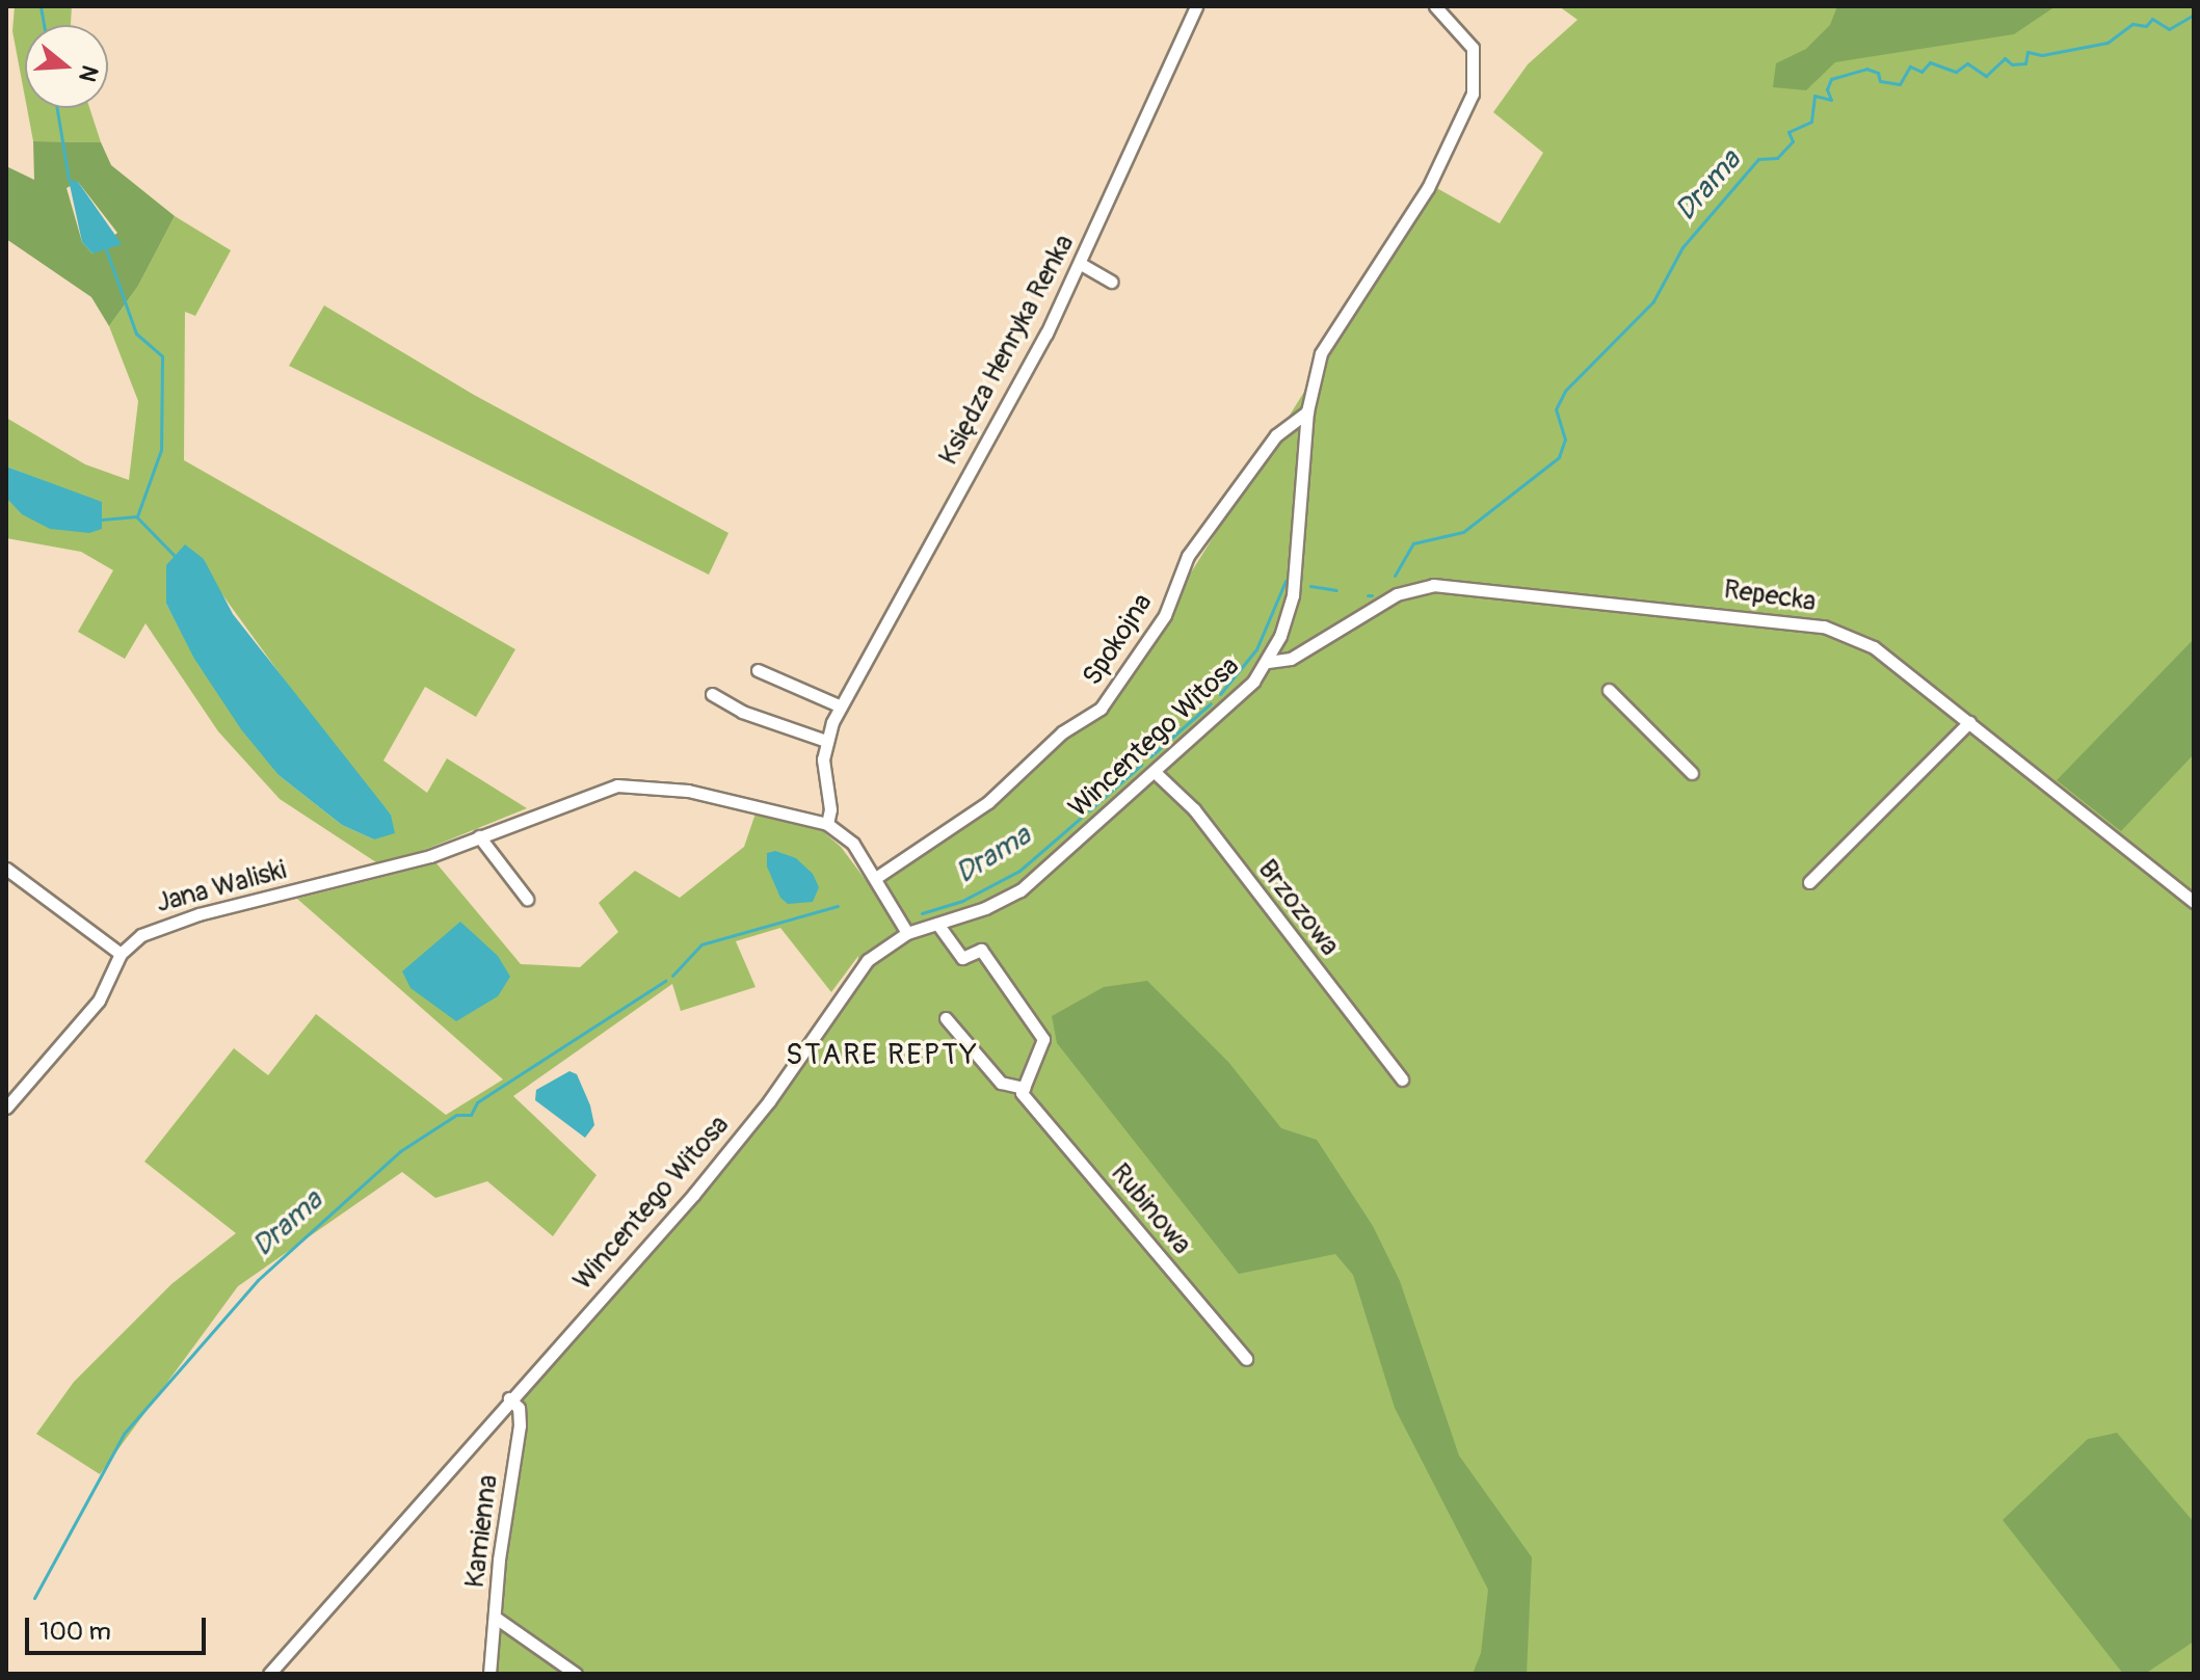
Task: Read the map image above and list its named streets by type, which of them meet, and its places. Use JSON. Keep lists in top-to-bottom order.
{
  "streets": {
    "street": [
      "Księdza Henryka Renka",
      "Repecka",
      "Spokojna",
      "Wincentego Witosa",
      "Jana Waliski",
      "Brzozowa",
      "Rubinowa",
      "Kamienna"
    ]
  },
  "crossings": [
    ["Księdza Henryka Renka", "Jana Waliski"],
    ["Repecka", "Wincentego Witosa"],
    ["Spokojna", "Wincentego Witosa"],
    ["Spokojna", "Jana Waliski"],
    ["Wincentego Witosa", "Jana Waliski"],
    ["Wincentego Witosa", "Brzozowa"],
    ["Wincentego Witosa", "Kamienna"]
  ],
  "districts": ["STARE REPTY"],
  "water": ["Drama"],
  "scale_bar": "100 m",
  "north": "right"
}
